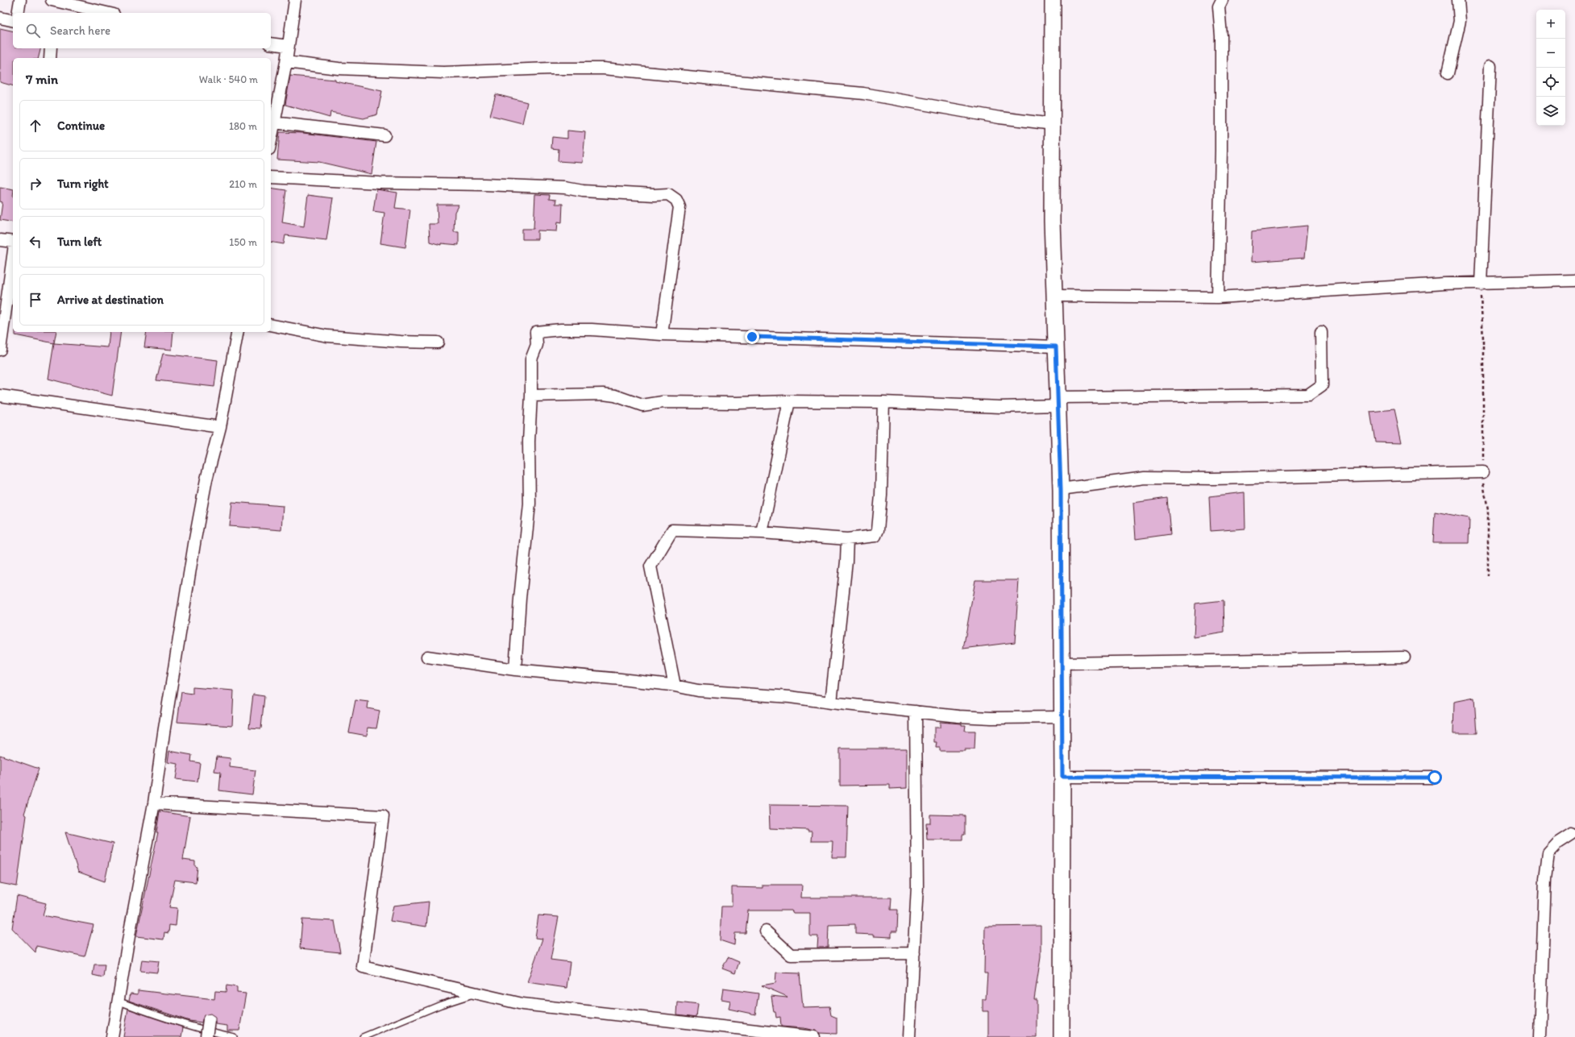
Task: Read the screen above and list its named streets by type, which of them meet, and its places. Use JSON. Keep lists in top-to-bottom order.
{
  "page": {
    "map_buttons": ["+", "−"],
    "search": "Search here",
    "heading": ["7 min", "Walk · 540 m"],
    "list": [
      ["Continue", "180 m"],
      ["Turn right", "210 m"],
      ["Turn left", "150 m"],
      "Arrive at destination"
    ]
  }
}
